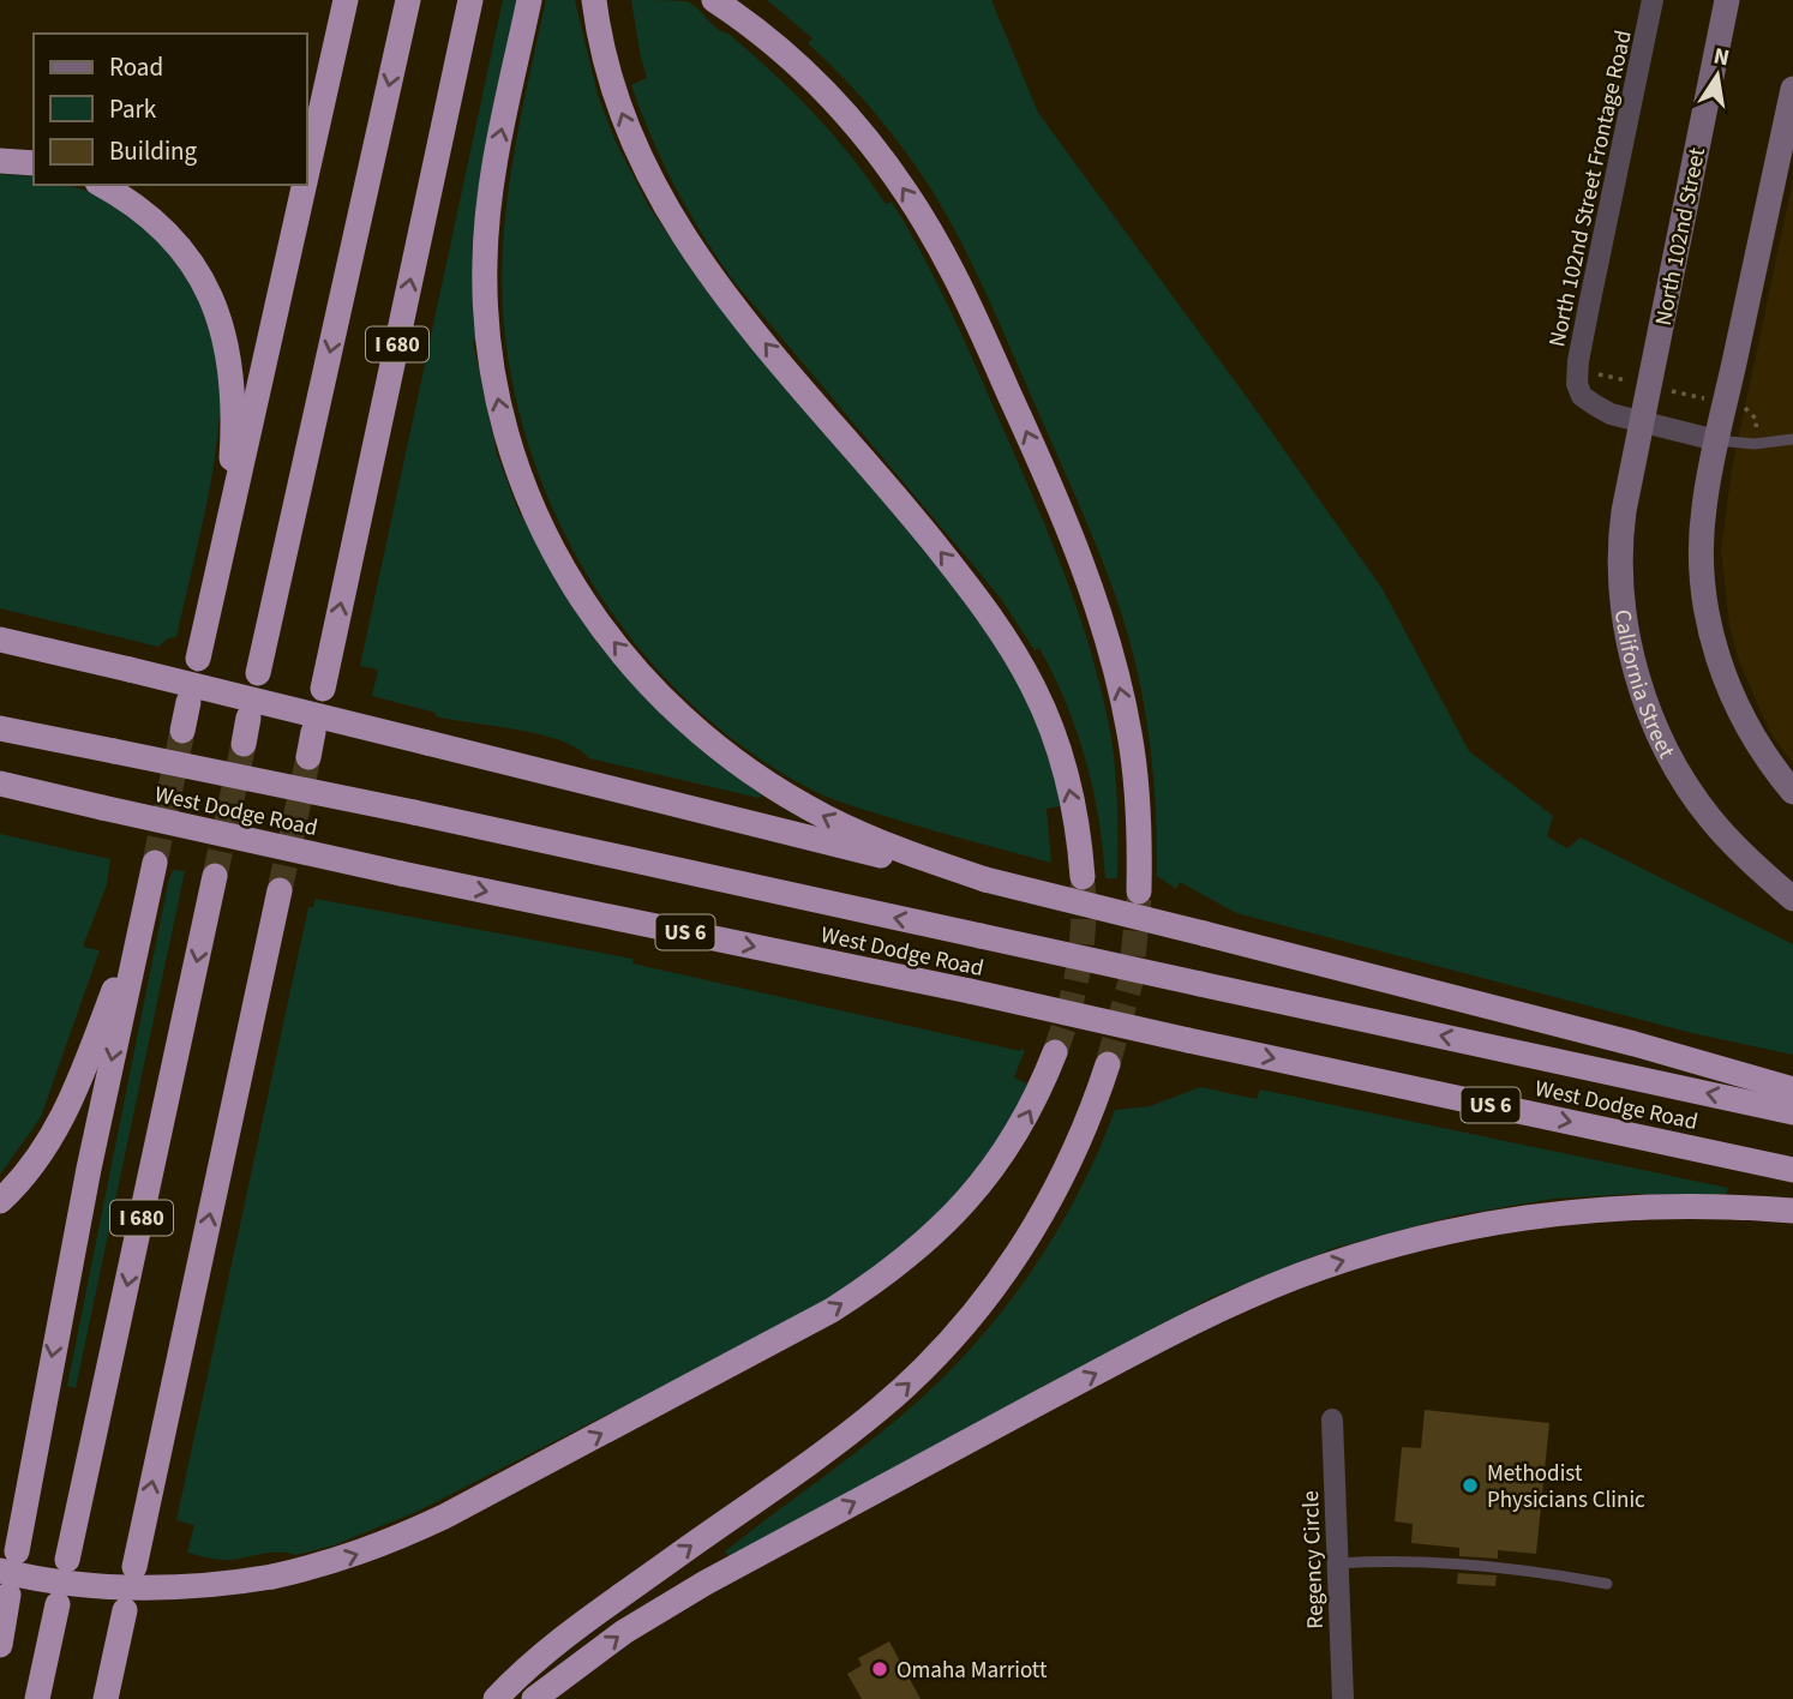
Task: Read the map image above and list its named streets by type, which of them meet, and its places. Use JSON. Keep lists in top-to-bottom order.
{
  "streets": {
    "highway": ["I 680", "West Dodge Road", "US 6"],
    "main road": ["North 102nd Street", "California Street"],
    "street": ["North 102nd Street Frontage Road", "Regency Circle"]
  },
  "crossings": [
    ["North 102nd Street Frontage Road", "North 102nd Street"],
    ["North 102nd Street Frontage Road", "California Street"],
    ["North 102nd Street", "California Street"]
  ],
  "places": ["Methodist Physicians Clinic", "Omaha Marriott"],
  "legend": ["Road", "Park", "Building"],
  "north": "top"
}
